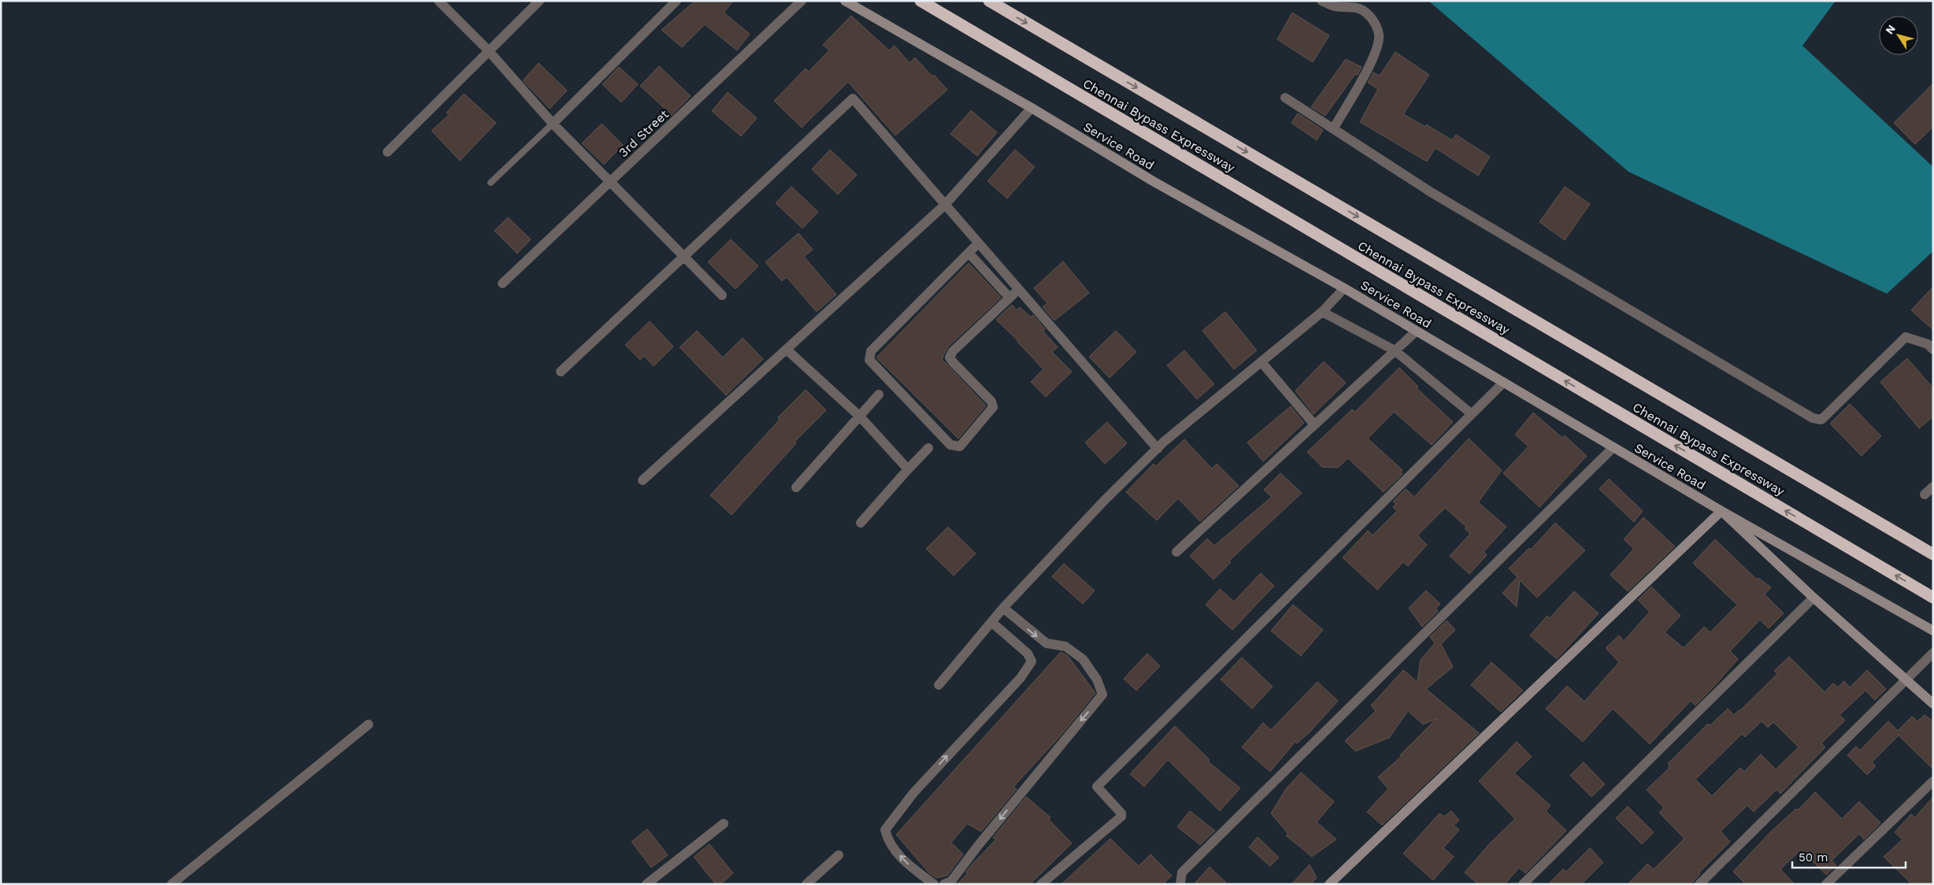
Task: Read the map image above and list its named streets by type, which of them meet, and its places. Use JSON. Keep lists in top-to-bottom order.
{
  "streets": {
    "highway": ["Chennai Bypass Expressway"],
    "street": ["3rd Street", "Service Road"]
  },
  "scale_bar": "50 m",
  "north": "top left"
}
